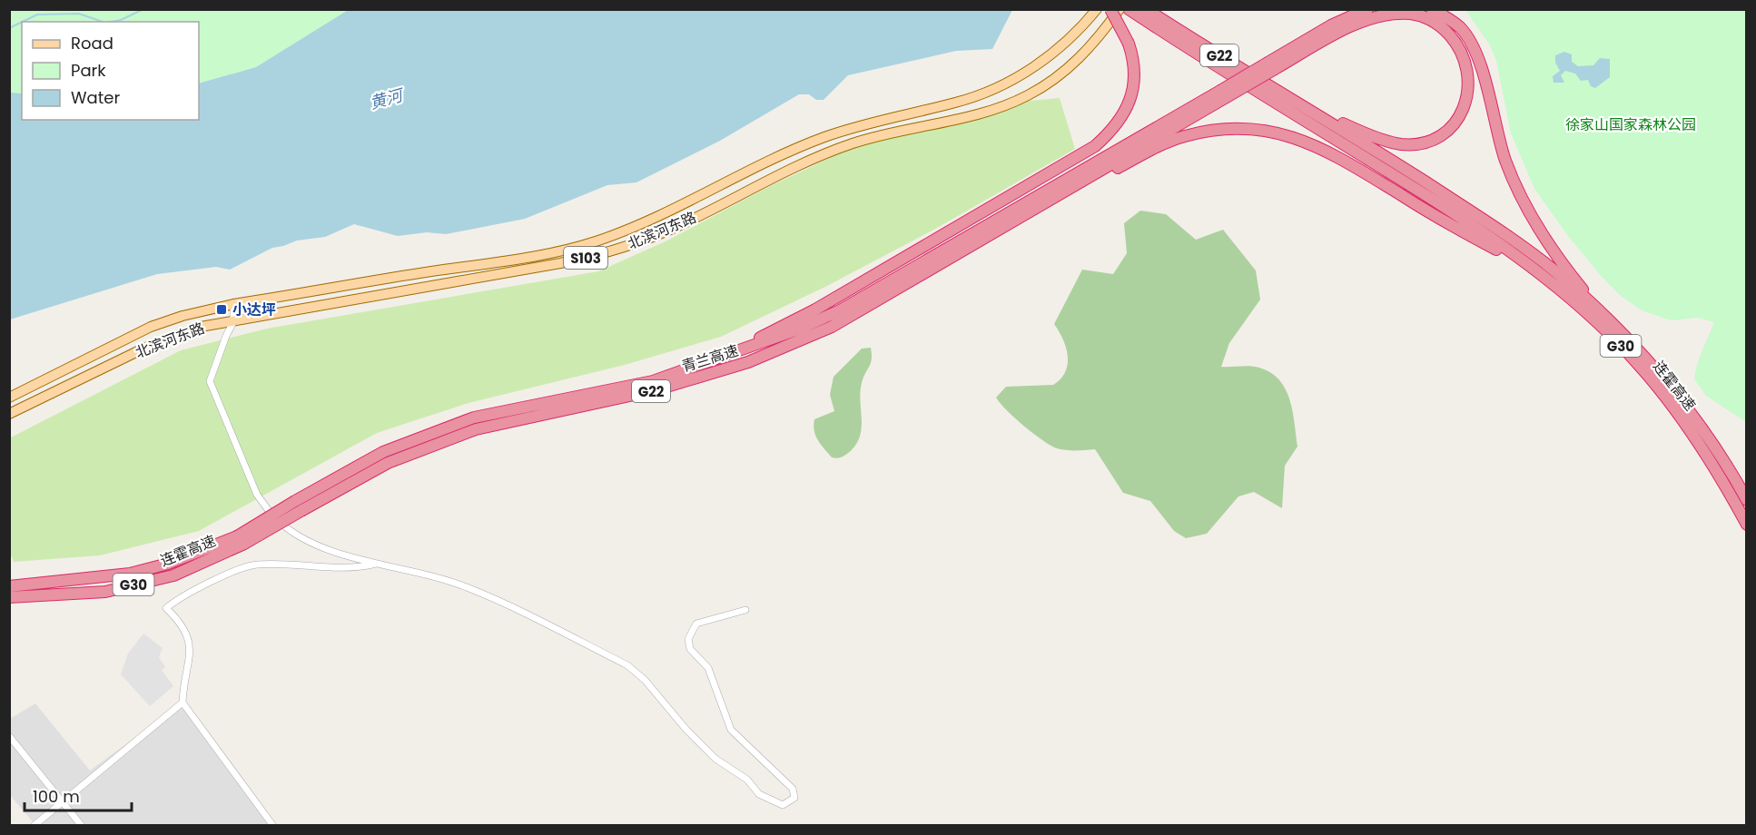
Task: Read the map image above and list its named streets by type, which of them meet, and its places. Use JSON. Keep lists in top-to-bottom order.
{
  "streets": {
    "highway": [
      "G22",
      "G30",
      "青兰高速",
      "连霍高速"
    ],
    "main road": ["北滨河东路", "S103"]
  },
  "crossings": [
    ["青兰高速", "连霍高速"]
  ],
  "water": ["黄河"],
  "parks": ["徐家山国家森林公园"],
  "places": {
    "transit": ["小达坪"]
  },
  "legend": ["Road", "Park", "Water"],
  "scale_bar": "100 m"
}
